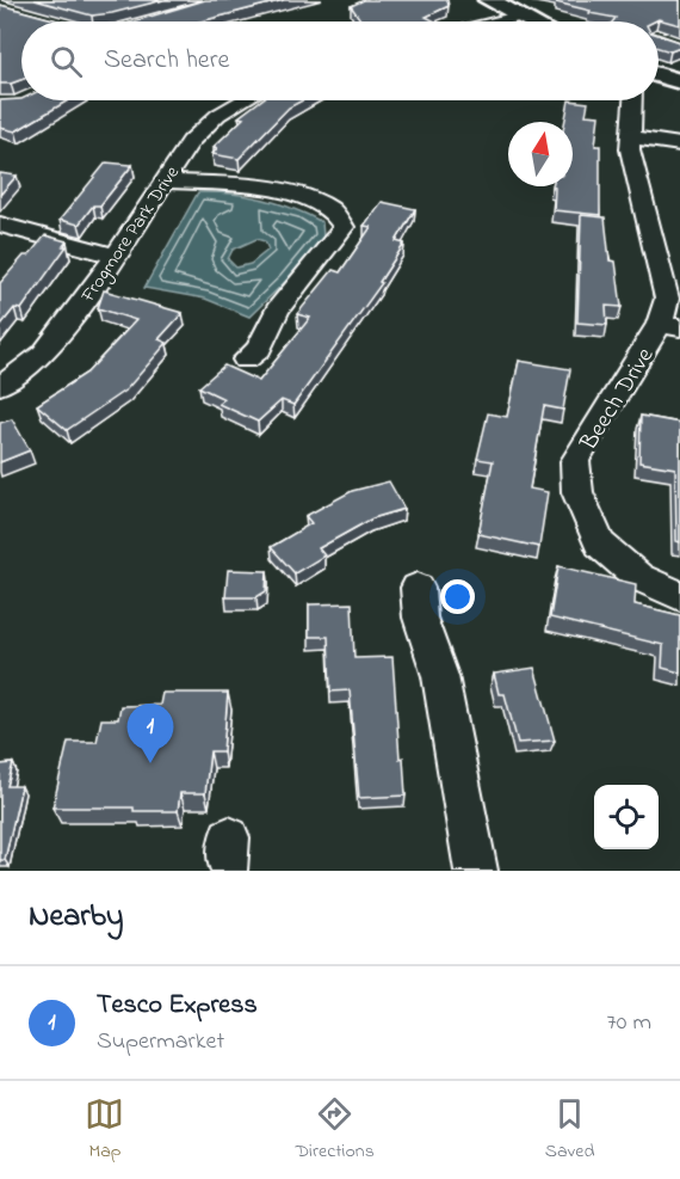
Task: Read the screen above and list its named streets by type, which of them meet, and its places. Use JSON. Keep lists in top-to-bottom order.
{
  "streets": {
    "street": ["Frogmore Park Drive", "Beech Drive"]
  },
  "north": "top",
  "page": {
    "search": "Search here",
    "pins": "1",
    "heading": "Nearby",
    "list": [
      {
        "mark": "1",
        "name": "Tesco Express",
        "note": "Supermarket",
        "value": "70 m"
      }
    ],
    "nav": ["Map", "Directions", "Saved"]
  }
}
